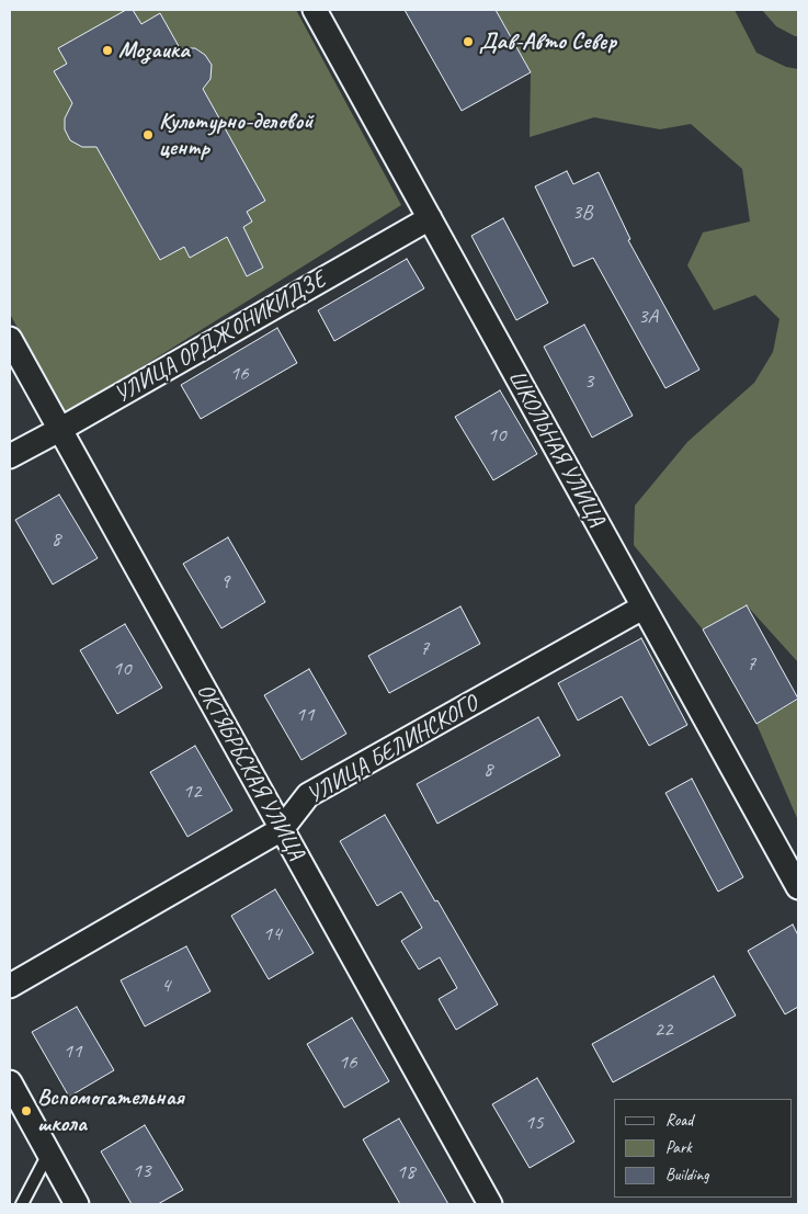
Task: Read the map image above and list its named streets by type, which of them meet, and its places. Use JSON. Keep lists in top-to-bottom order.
{
  "streets": {
    "street": [
      "УЛИЦА ОРДЖОНИКИДЗЕ",
      "ШКОЛЬНАЯ УЛИЦА",
      "УЛИЦА БЕЛИНСКОГО",
      "ОКТЯБРЬСКАЯ УЛИЦА"
    ]
  },
  "crossings": [
    ["УЛИЦА ОРДЖОНИКИДЗЕ", "ШКОЛЬНАЯ УЛИЦА"],
    ["УЛИЦА ОРДЖОНИКИДЗЕ", "ОКТЯБРЬСКАЯ УЛИЦА"],
    ["ШКОЛЬНАЯ УЛИЦА", "УЛИЦА БЕЛИНСКОГО"],
    ["УЛИЦА БЕЛИНСКОГО", "ОКТЯБРЬСКАЯ УЛИЦА"]
  ],
  "places": [
    "Дав-Авто Север",
    "Мозаика",
    "Культурно-деловой центр",
    "Вспомогательная школа"
  ],
  "house_numbers": [
    "3В",
    "3А",
    "16",
    "3",
    "10",
    "8",
    "9",
    "7",
    "7",
    "10",
    "11",
    "8",
    "12",
    "14",
    "4",
    "22",
    "11",
    "16",
    "15",
    "13",
    "18"
  ],
  "legend": ["Road", "Park", "Building"]
}
